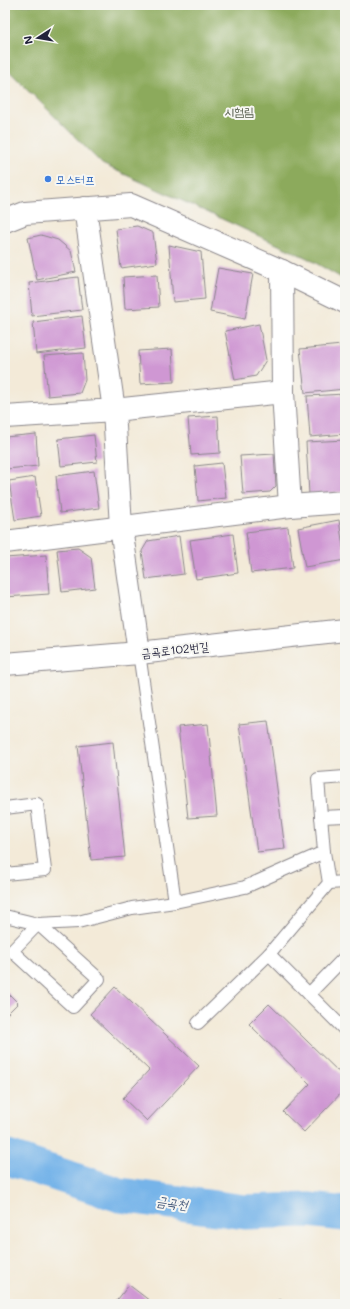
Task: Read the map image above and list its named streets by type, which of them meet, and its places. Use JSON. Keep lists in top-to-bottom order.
{
  "streets": {
    "street": ["금곡로102번길"]
  },
  "water": ["금곡천"],
  "parks": ["시험림"],
  "places": ["모스터프"],
  "north": "left"
}
